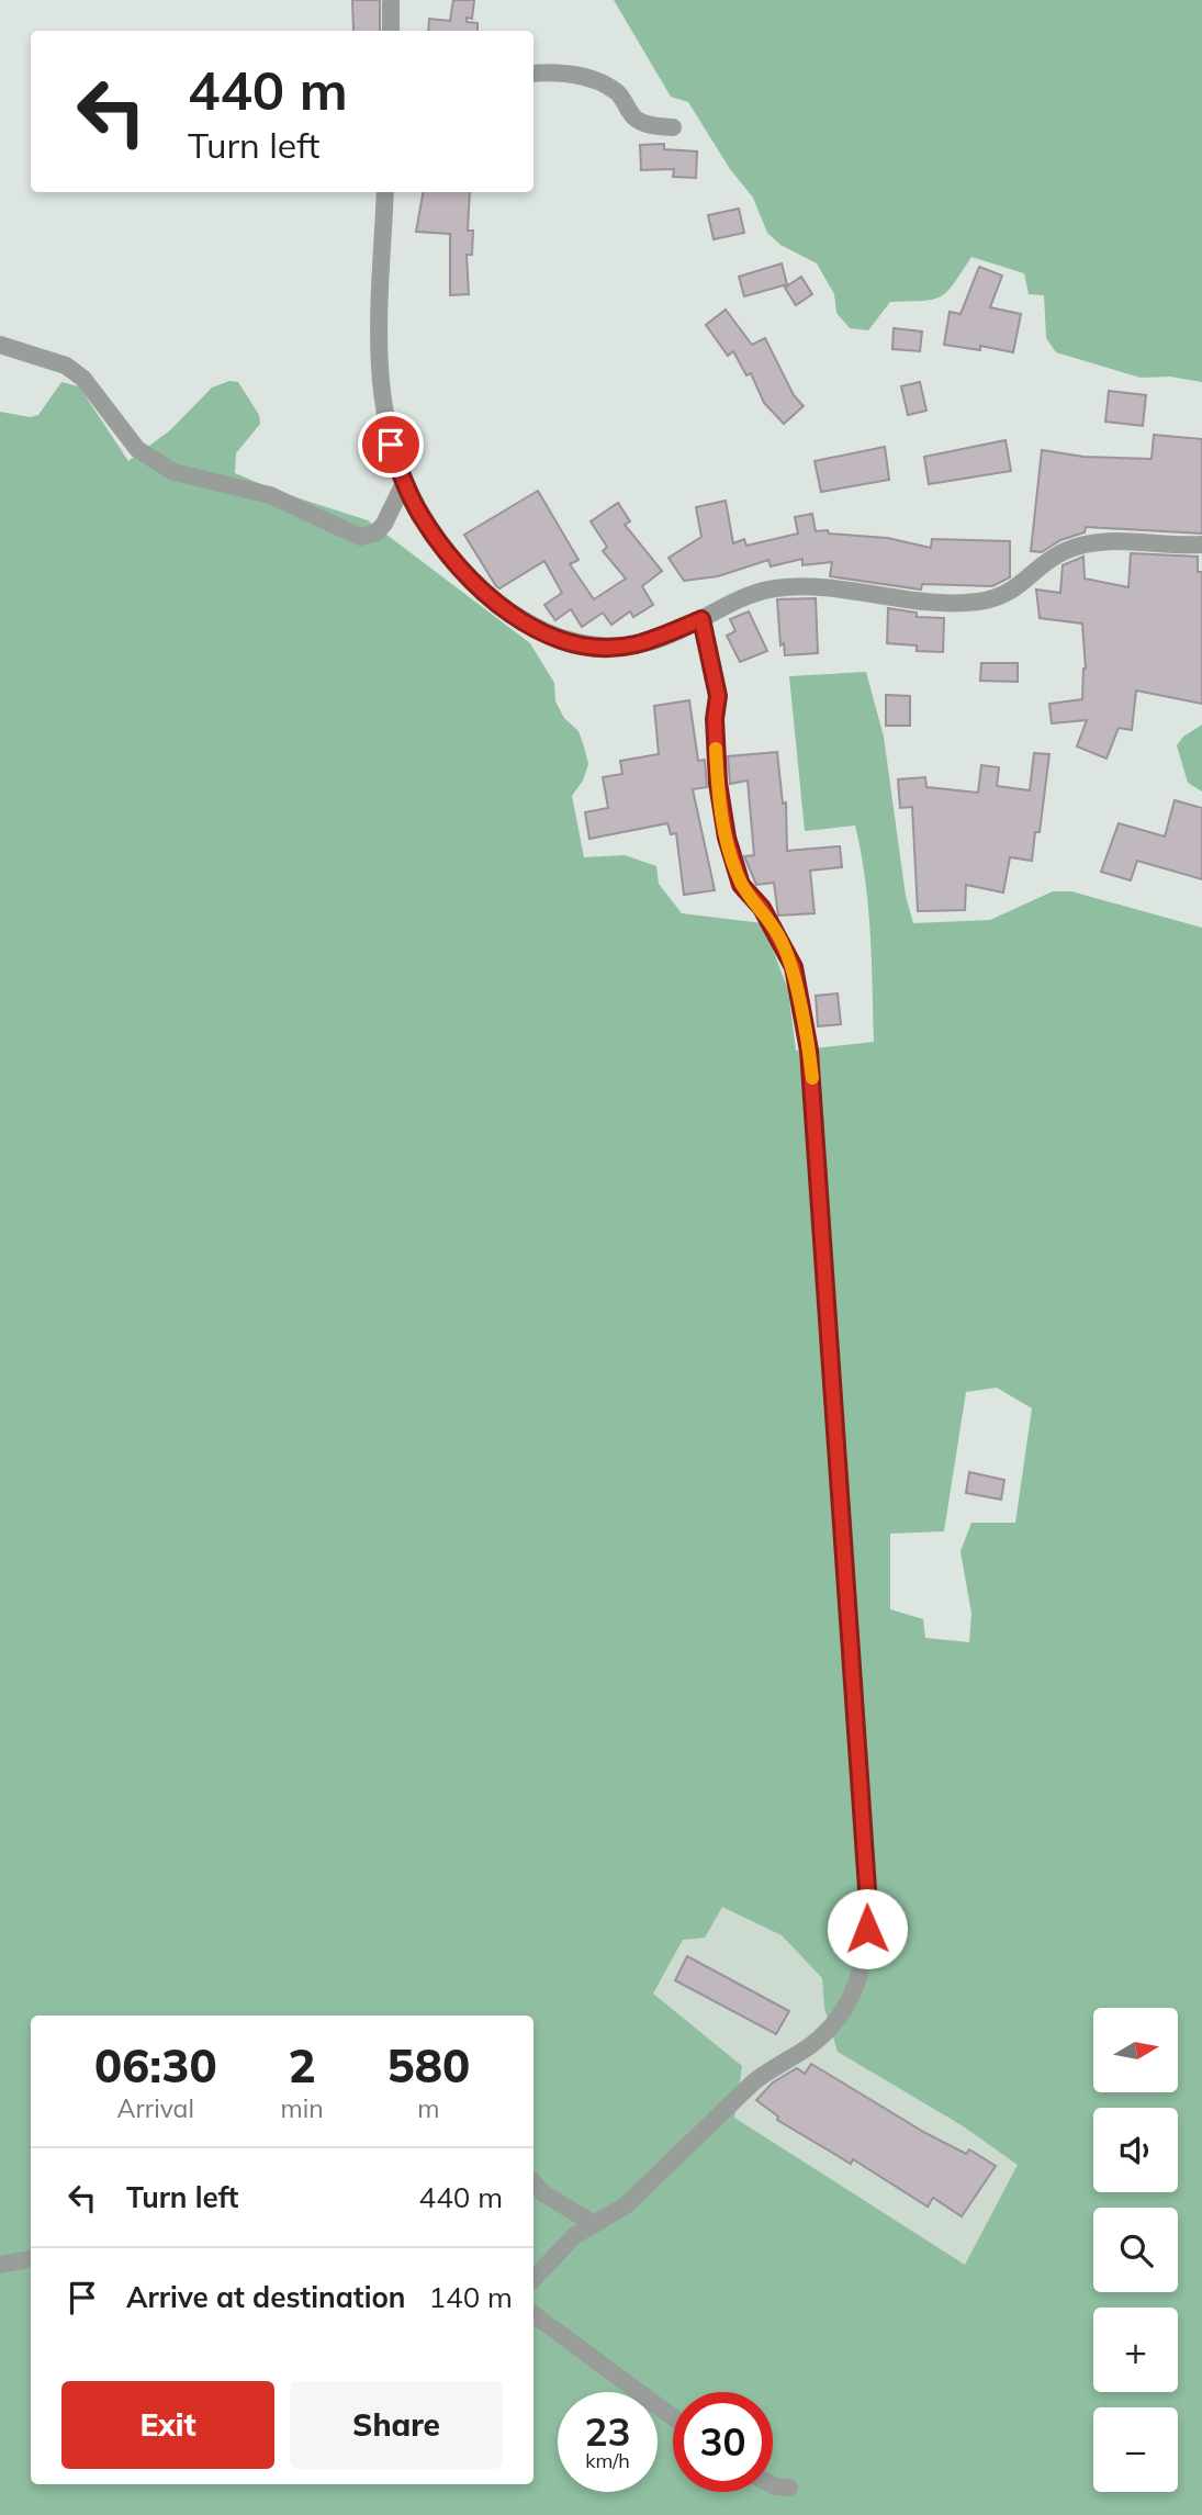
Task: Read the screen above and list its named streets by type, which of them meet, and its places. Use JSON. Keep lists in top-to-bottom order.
{
  "north": "right",
  "page": {
    "turn": ["440 m", "Turn left"],
    "map_buttons": ["+", "−"],
    "eta": [
      "06:30",
      "Arrival",
      "2",
      "min",
      "580",
      "m"
    ],
    "list": [
      {
        "name": "Turn left",
        "value": "440 m"
      },
      {
        "name": "Arrive at destination",
        "value": "140 m"
      }
    ],
    "buttons": ["Exit", "Share"],
    "speed": "23 km/h",
    "limit": "30"
  }
}
